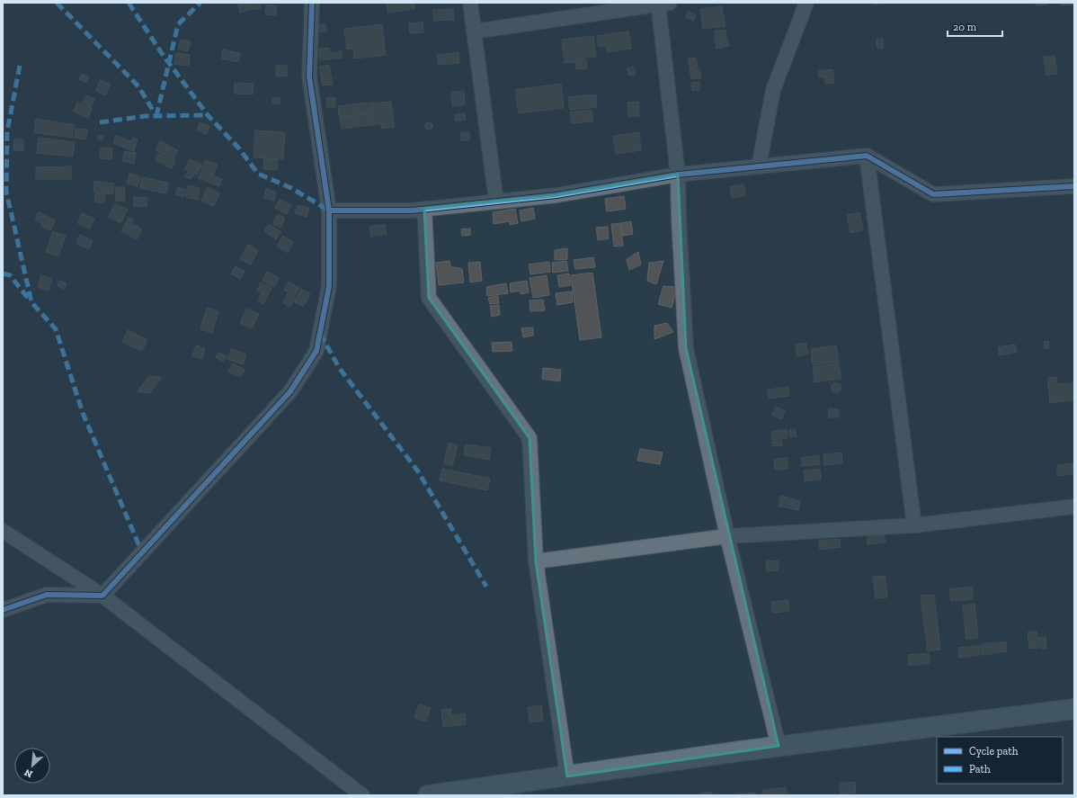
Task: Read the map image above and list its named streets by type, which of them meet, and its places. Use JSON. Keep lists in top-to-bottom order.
{
  "legend": ["Cycle path", "Path"],
  "scale_bar": "20 m",
  "north": "bottom left"
}
